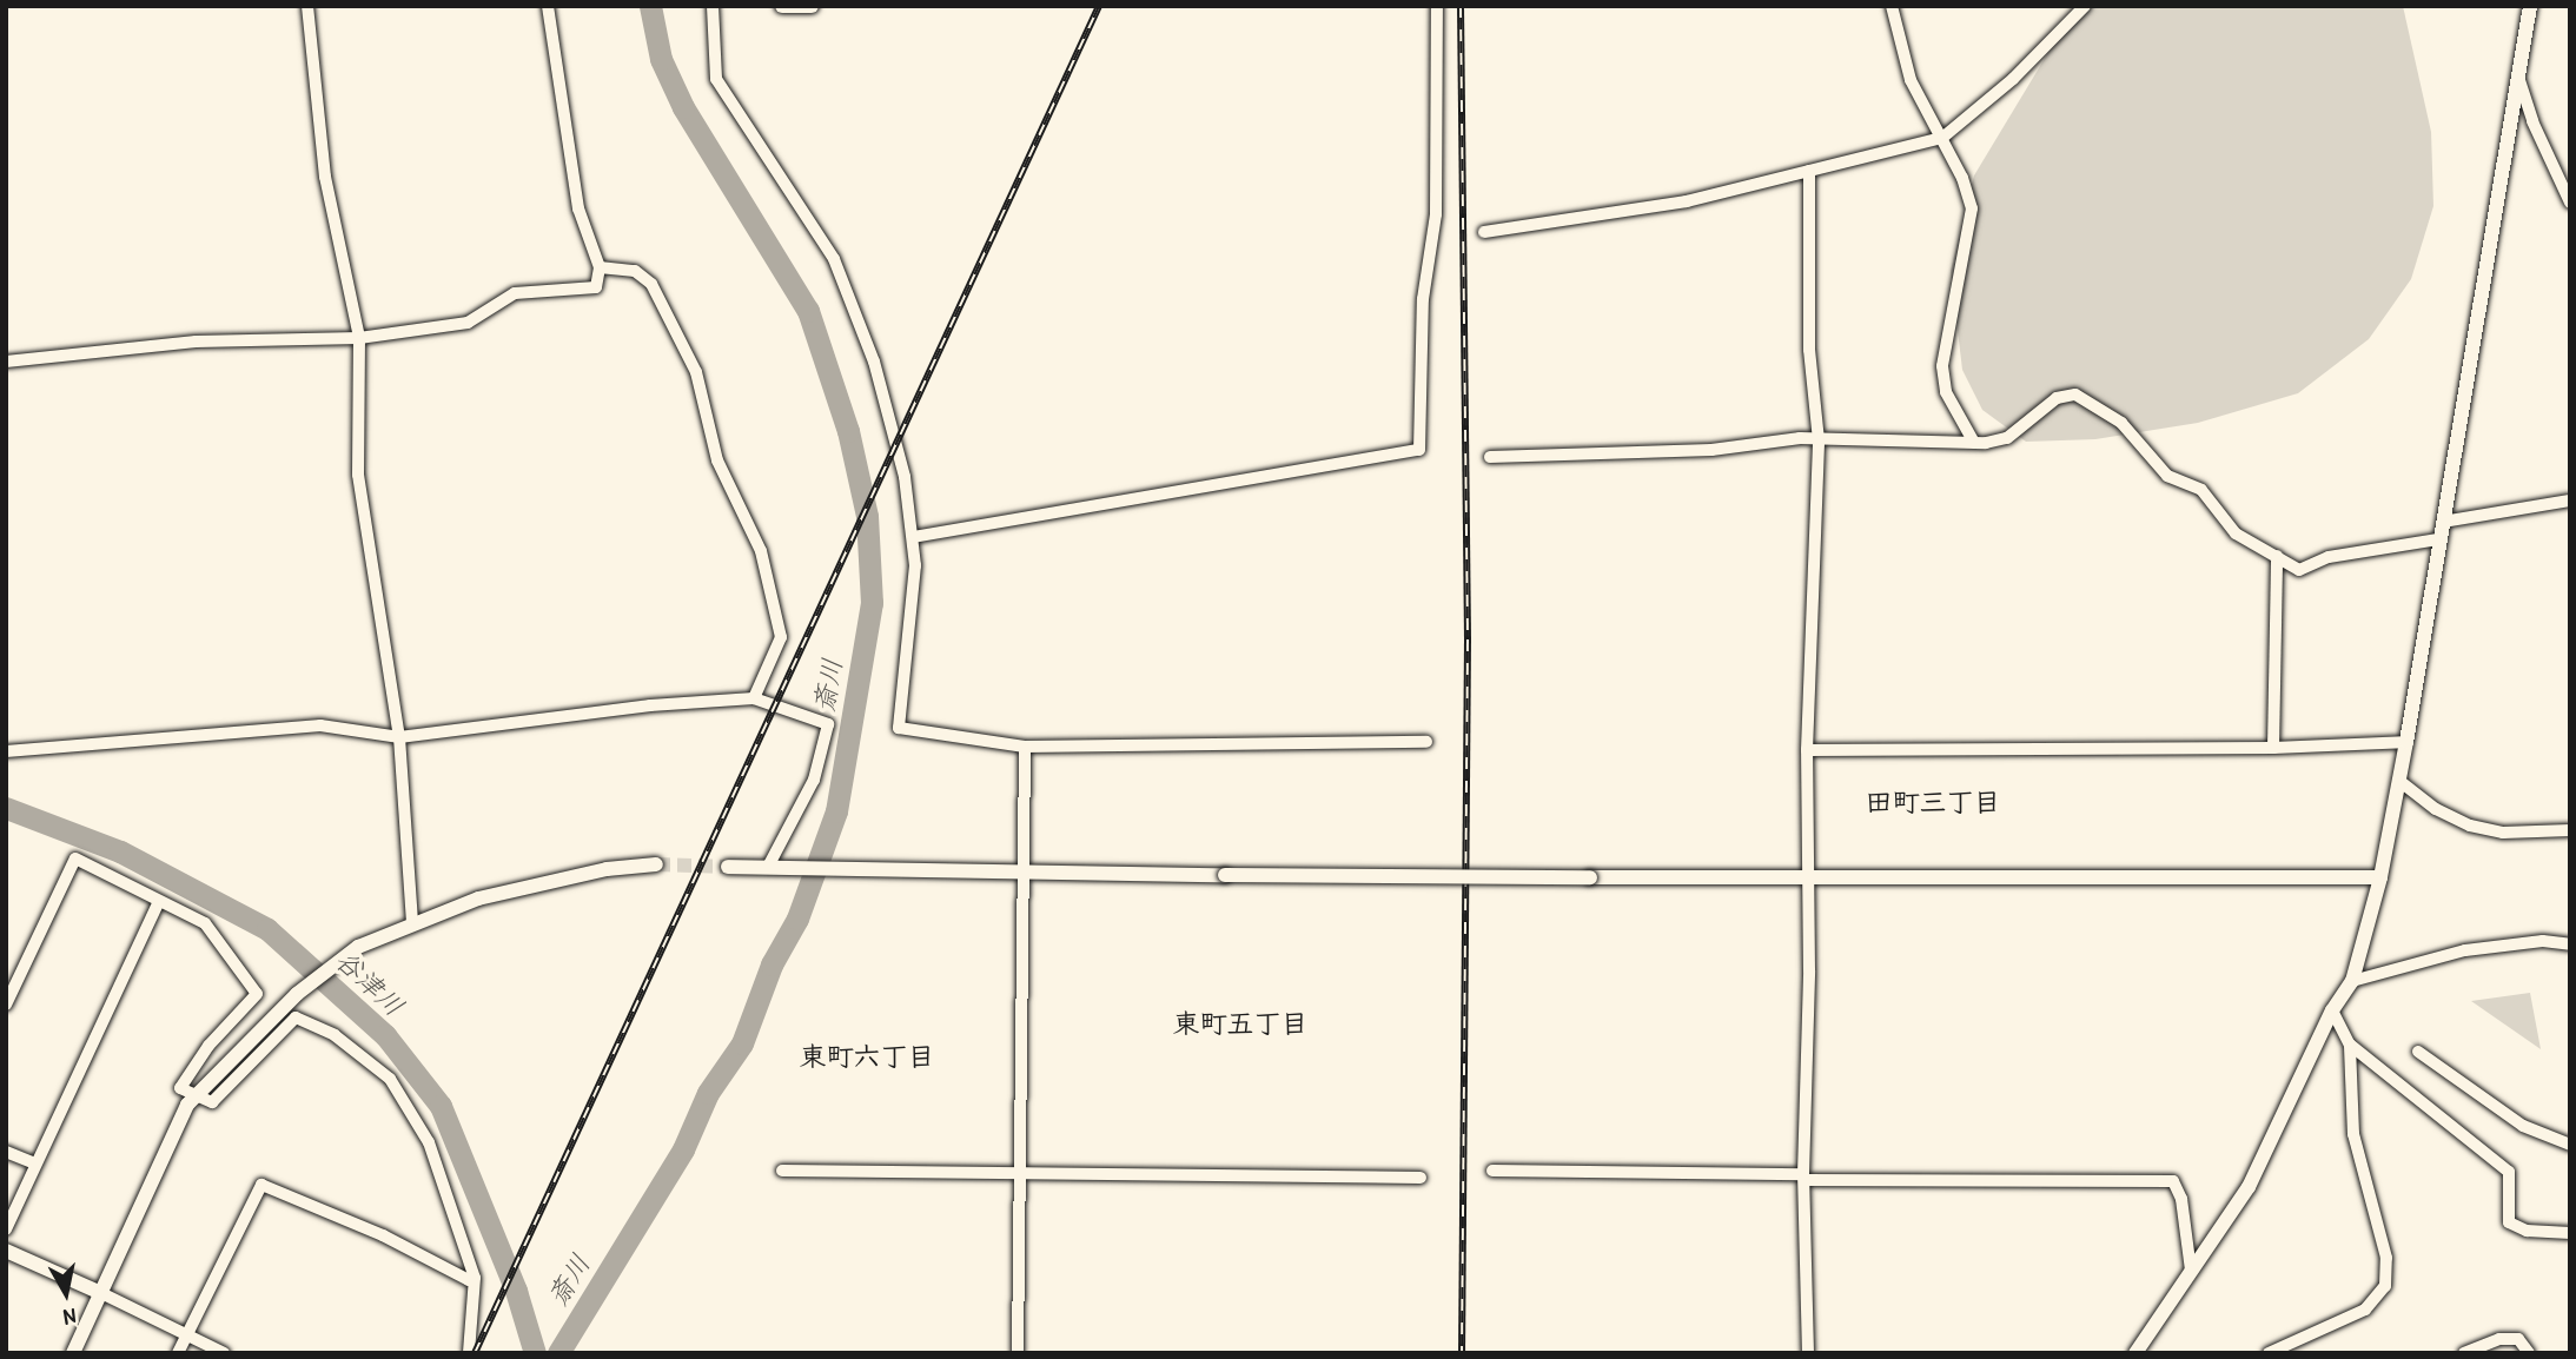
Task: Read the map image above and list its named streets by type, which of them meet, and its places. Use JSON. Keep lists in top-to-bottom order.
{
  "districts": ["田町三丁目", "東町五丁目", "東町六丁目"],
  "water": ["斎川", "谷津川"],
  "north": "bottom"
}
